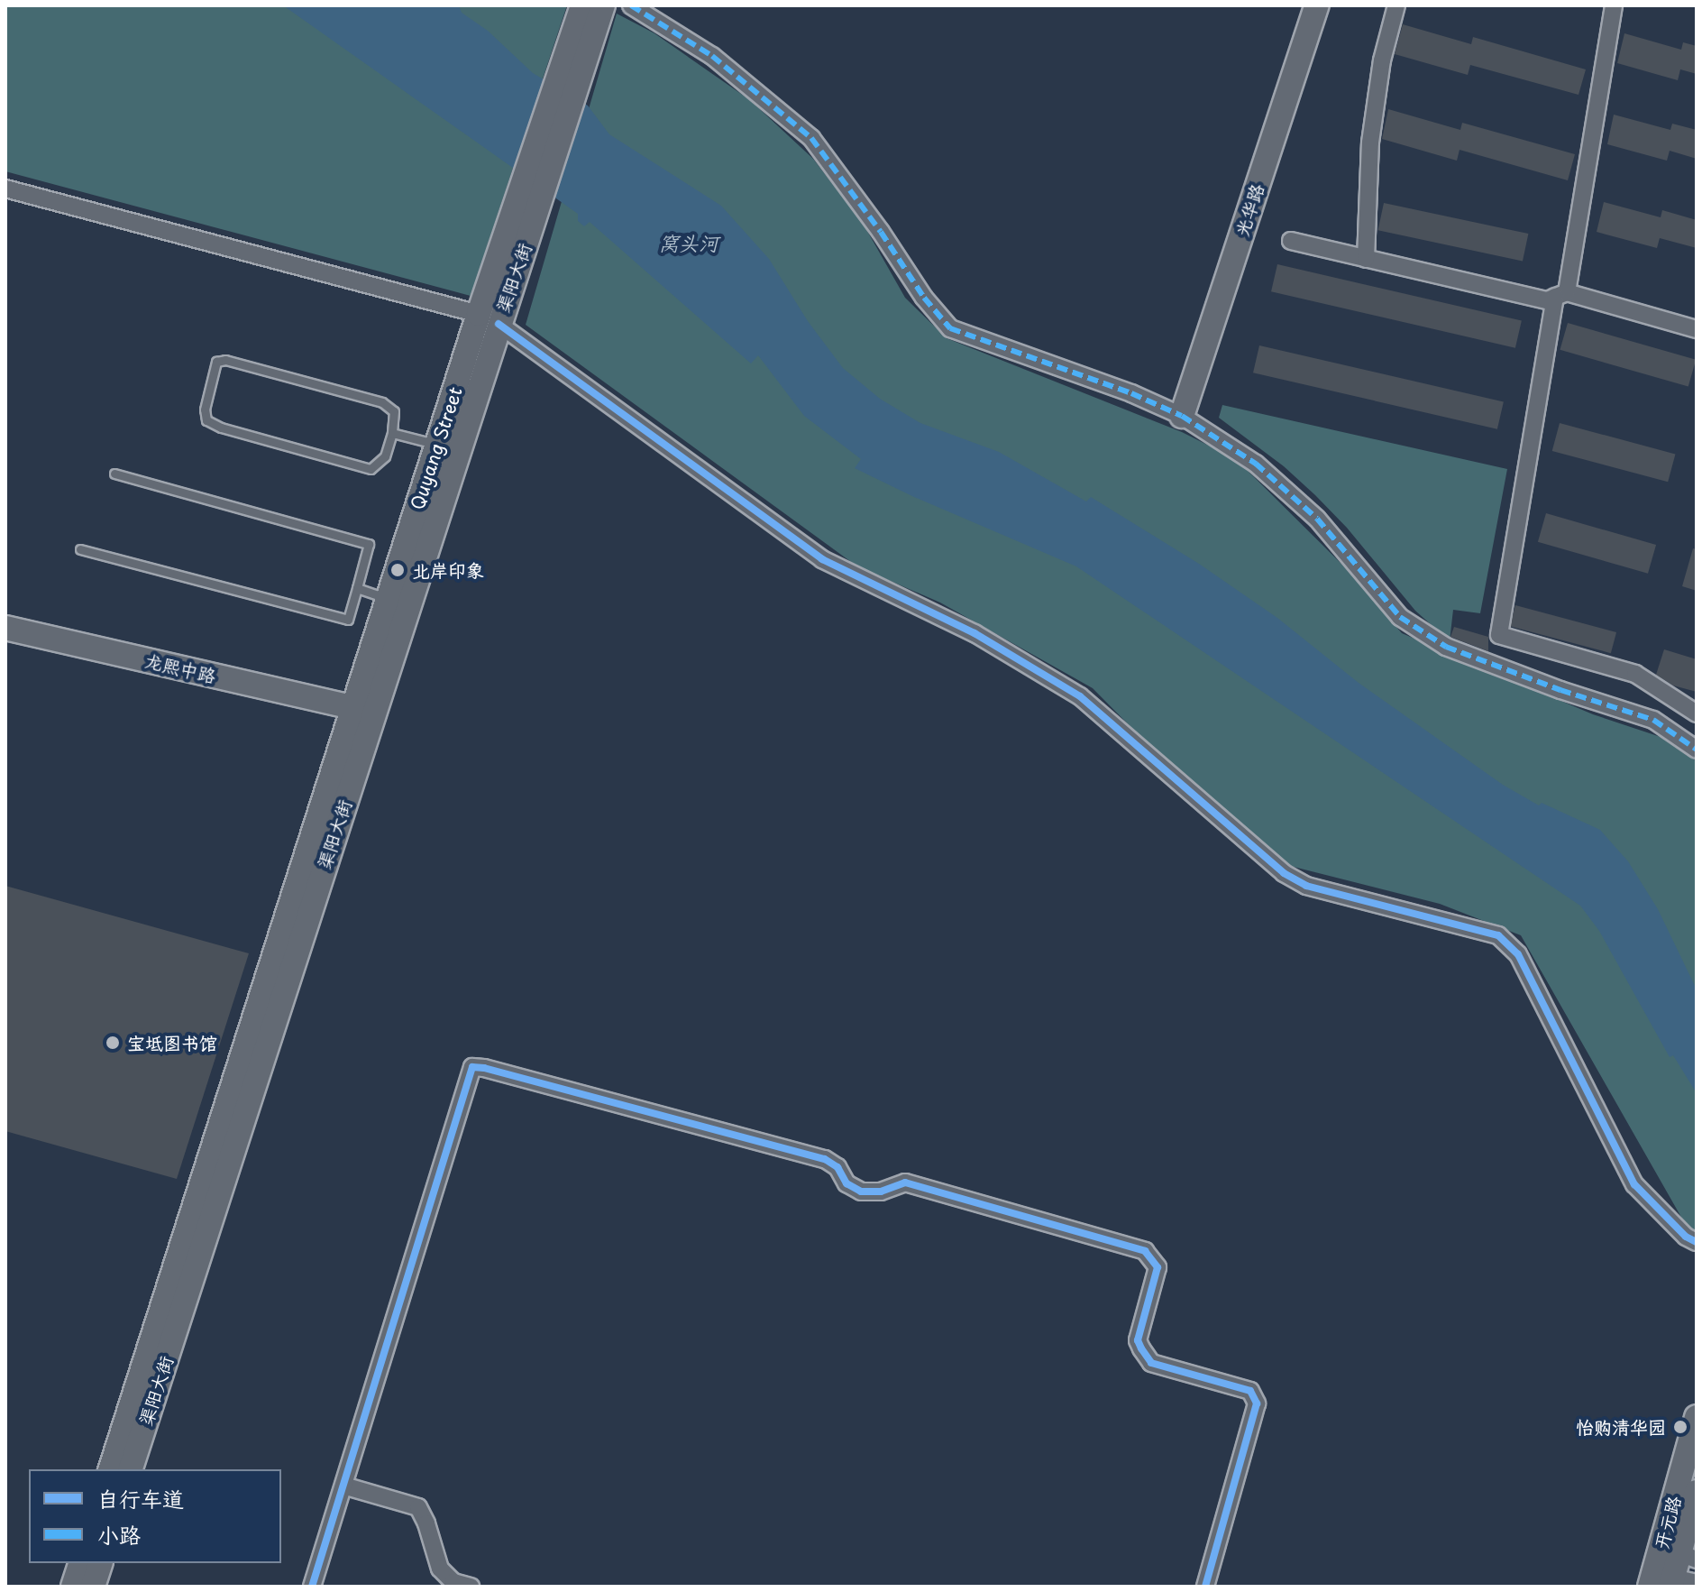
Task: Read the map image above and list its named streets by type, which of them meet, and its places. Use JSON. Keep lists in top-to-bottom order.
{
  "streets": {
    "main road": [
      "光华路",
      "渠阳大街",
      "Quyang Street",
      "龙熙中路",
      "开元路"
    ]
  },
  "crossings": [
    ["渠阳大街", "Quyang Street"],
    ["渠阳大街", "龙熙中路"],
    ["Quyang Street", "龙熙中路"]
  ],
  "water": ["窝头河"],
  "places": ["北岸印象", "宝坻图书馆", "怡购清华园"],
  "legend": ["自行车道", "小路"]
}
